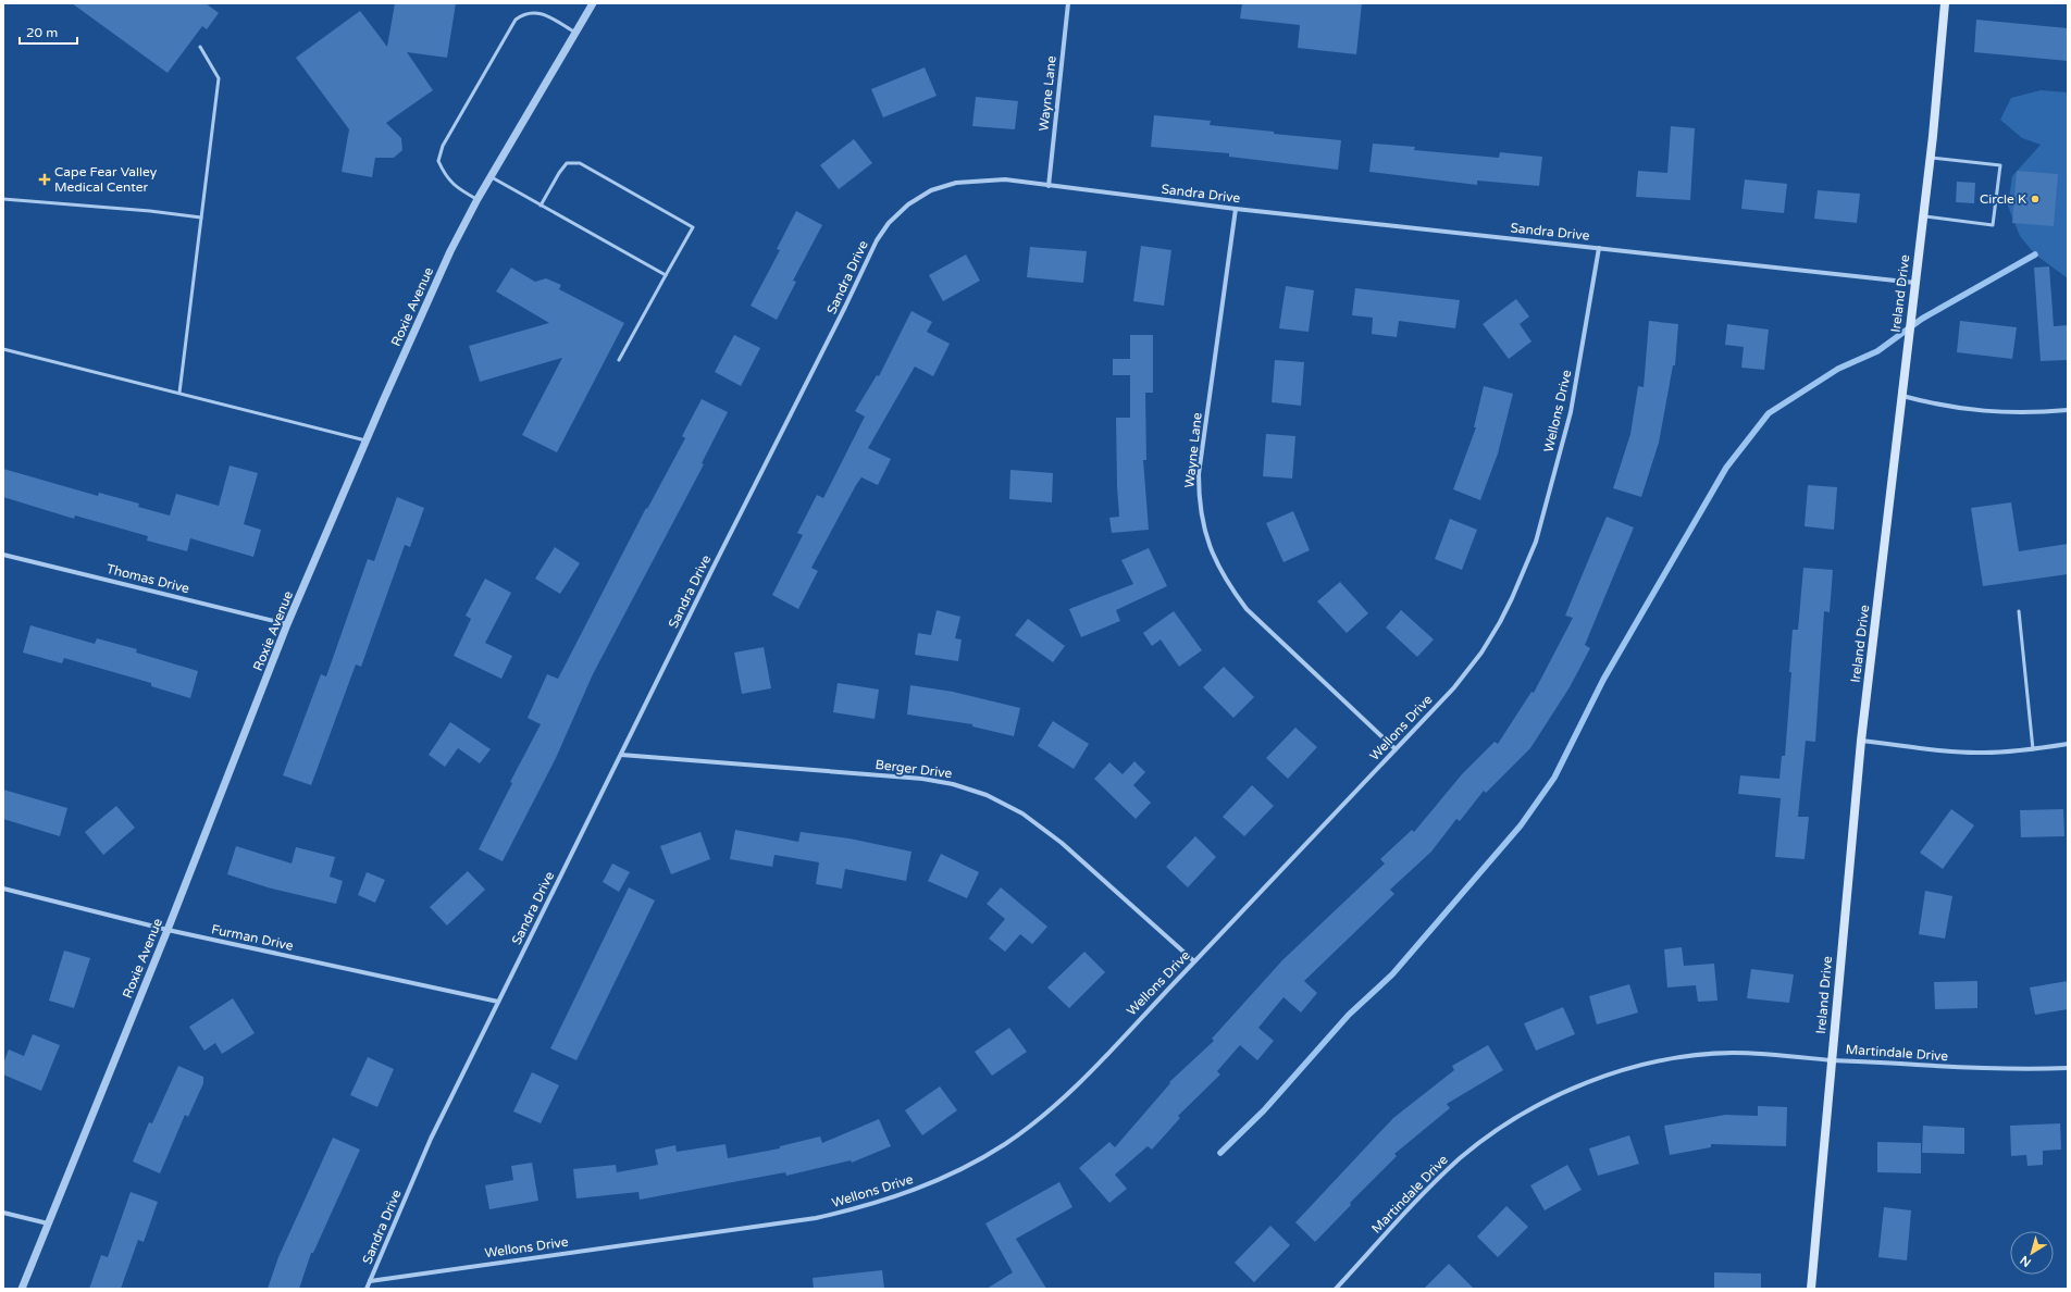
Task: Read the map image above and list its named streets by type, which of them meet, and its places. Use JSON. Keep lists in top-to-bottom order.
{
  "streets": {
    "main road": ["Ireland Drive"],
    "street": [
      "Wayne Lane",
      "Sandra Drive",
      "Roxie Avenue",
      "Wellons Drive",
      "Thomas Drive",
      "Berger Drive",
      "Furman Drive",
      "Martindale Drive"
    ]
  },
  "crossings": [
    ["Wayne Lane", "Sandra Drive"],
    ["Wayne Lane", "Wellons Drive"],
    ["Sandra Drive", "Ireland Drive"],
    ["Sandra Drive", "Wellons Drive"],
    ["Sandra Drive", "Berger Drive"],
    ["Sandra Drive", "Furman Drive"],
    ["Ireland Drive", "Martindale Drive"],
    ["Roxie Avenue", "Thomas Drive"],
    ["Roxie Avenue", "Furman Drive"],
    ["Wellons Drive", "Berger Drive"]
  ],
  "places": {
    "health": ["Cape Fear Valley Medical Center"],
    "other": ["Circle K"]
  },
  "scale_bar": "20 m",
  "north": "bottom left"
}
